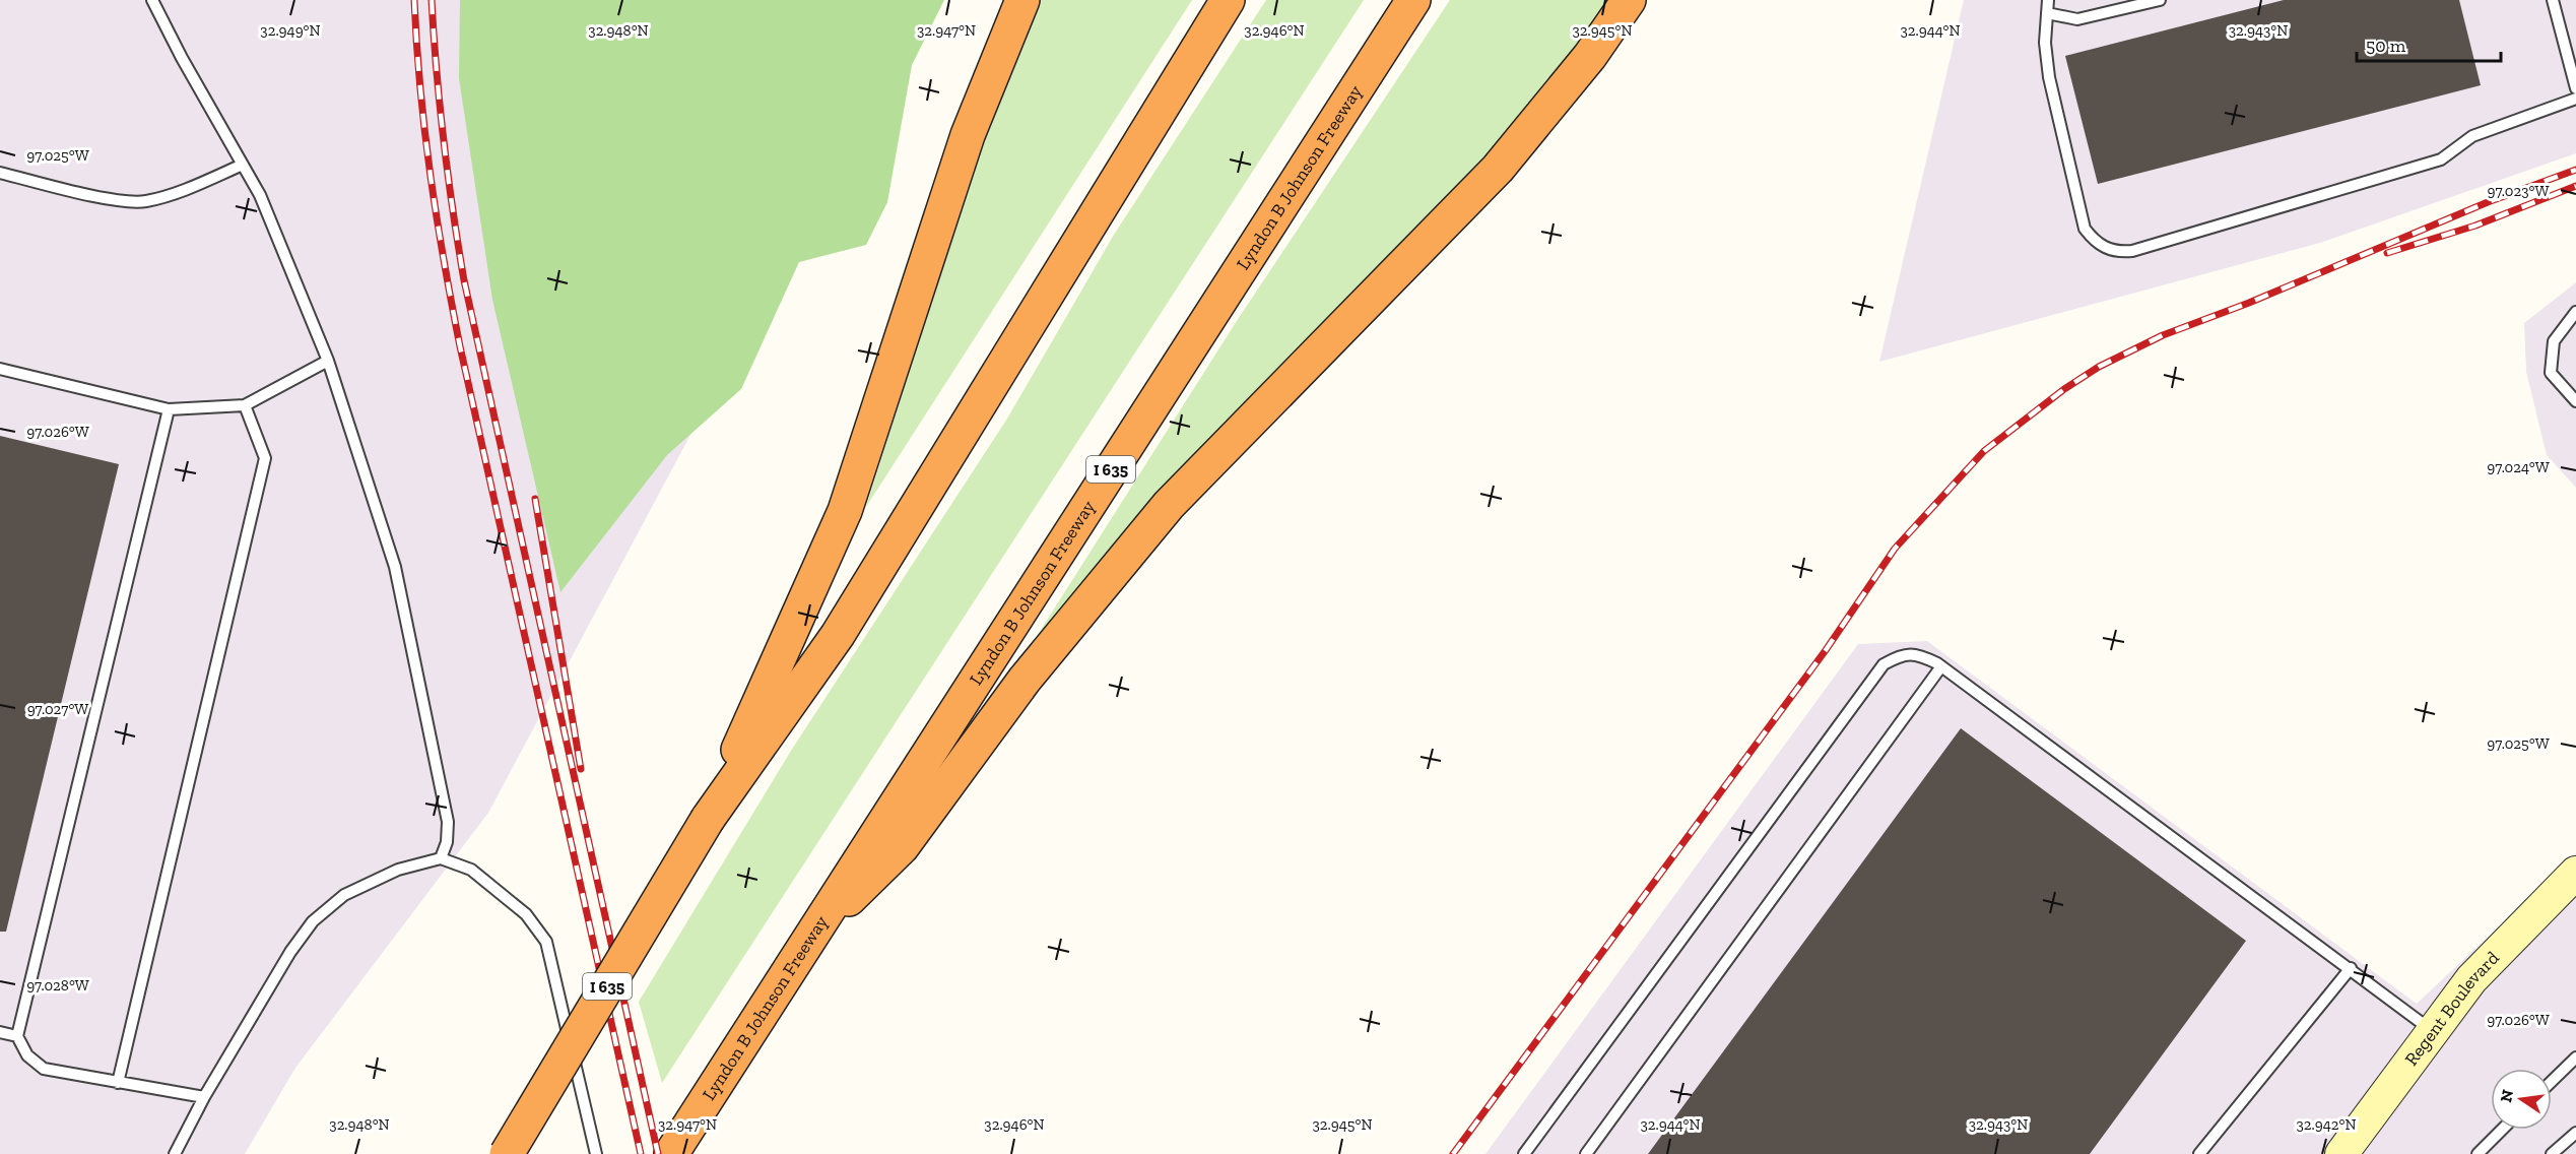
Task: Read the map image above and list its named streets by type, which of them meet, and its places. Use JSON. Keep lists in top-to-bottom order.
{
  "streets": {
    "highway": ["Lyndon B Johnson Freeway", "I 635"],
    "street": ["Regent Boulevard"]
  },
  "scale_bar": "50 m",
  "north": "left",
  "coordinates": [
    "32.949°N",
    "32.948°N",
    "32.947°N",
    "32.946°N",
    "32.945°N",
    "32.944°N",
    "32.943°N",
    "97.025°W",
    "97.023°W",
    "97.026°W",
    "97.024°W",
    "97.027°W",
    "97.028°W",
    "32.942°N"
  ]
}
